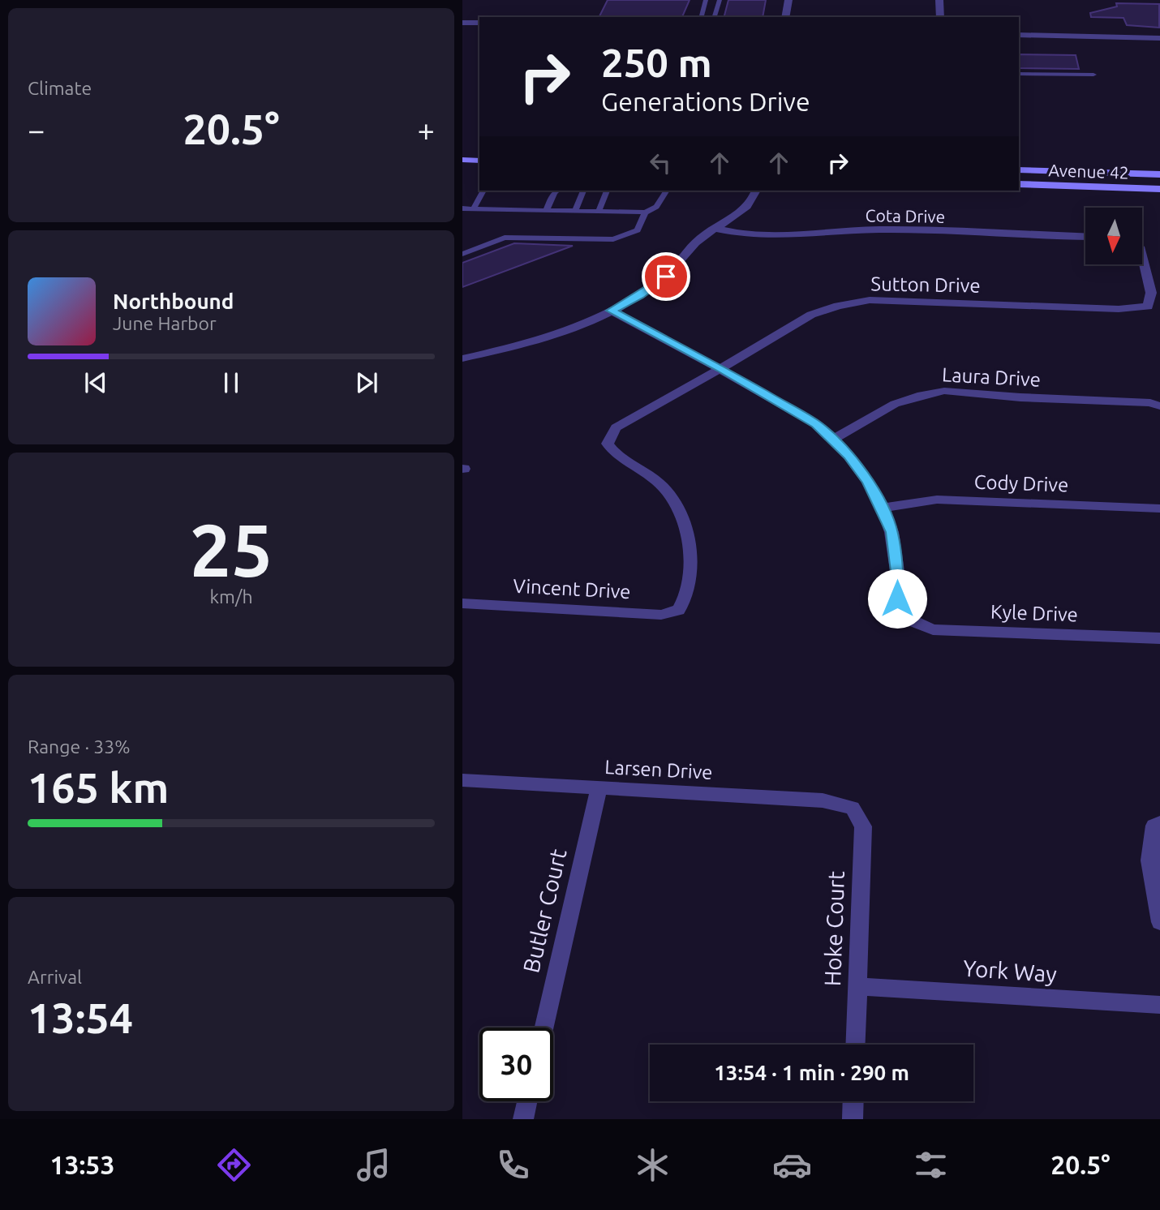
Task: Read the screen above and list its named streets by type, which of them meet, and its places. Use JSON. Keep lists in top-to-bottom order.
{
  "streets": {
    "main road": ["Avenue 42"],
    "street": [
      "Cota Drive",
      "Sutton Drive",
      "Laura Drive",
      "Cody Drive",
      "Vincent Drive",
      "Kyle Drive",
      "Larsen Drive",
      "Butler Court",
      "Hoke Court",
      "York Way"
    ]
  },
  "crossings": [
    ["Sutton Drive", "Vincent Drive"],
    ["Cody Drive", "Kyle Drive"],
    ["Larsen Drive", "Butler Court"],
    ["Larsen Drive", "Hoke Court"],
    ["Hoke Court", "York Way"]
  ],
  "north": "bottom",
  "page": {
    "tile": [
      "Climate",
      ["25", "km/h"],
      ["Range · 33%", "165 km"],
      ["Arrival", "13:54"]
    ],
    "turn": ["250 m", "Generations Drive"],
    "heat": ["−", "20.5°", "+"],
    "song": ["Northbound", "June Harbor"],
    "limit": "30",
    "trip": "13:54 · 1 min · 290 m",
    "tabs": ["13:53", "20.5°"]
  }
}
